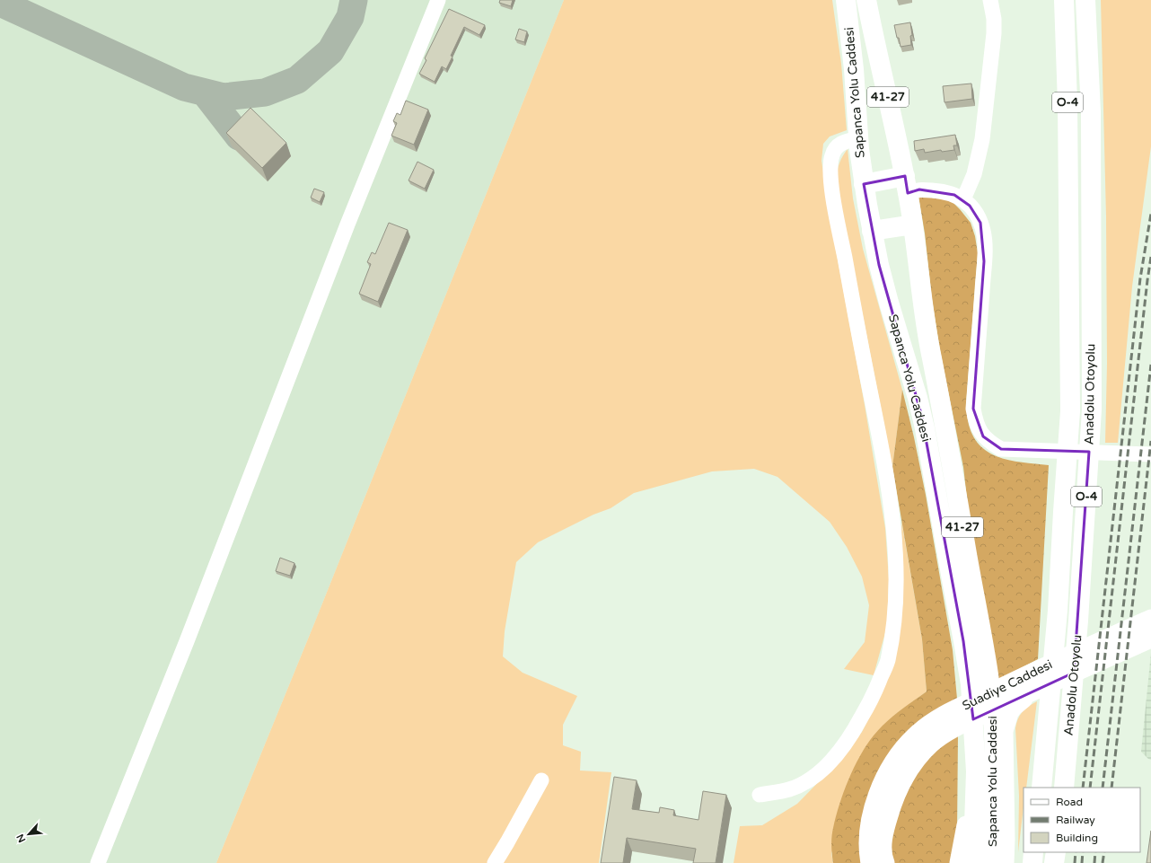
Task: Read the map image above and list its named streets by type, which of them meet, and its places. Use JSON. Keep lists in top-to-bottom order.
{
  "streets": {
    "highway": [
      "Sapanca Yolu Caddesi",
      "41-27",
      "O-4",
      "Anadolu Otoyolu"
    ],
    "main road": ["Suadiye Caddesi"]
  },
  "legend": ["Road", "Railway", "Building"],
  "north": "bottom left"
}
